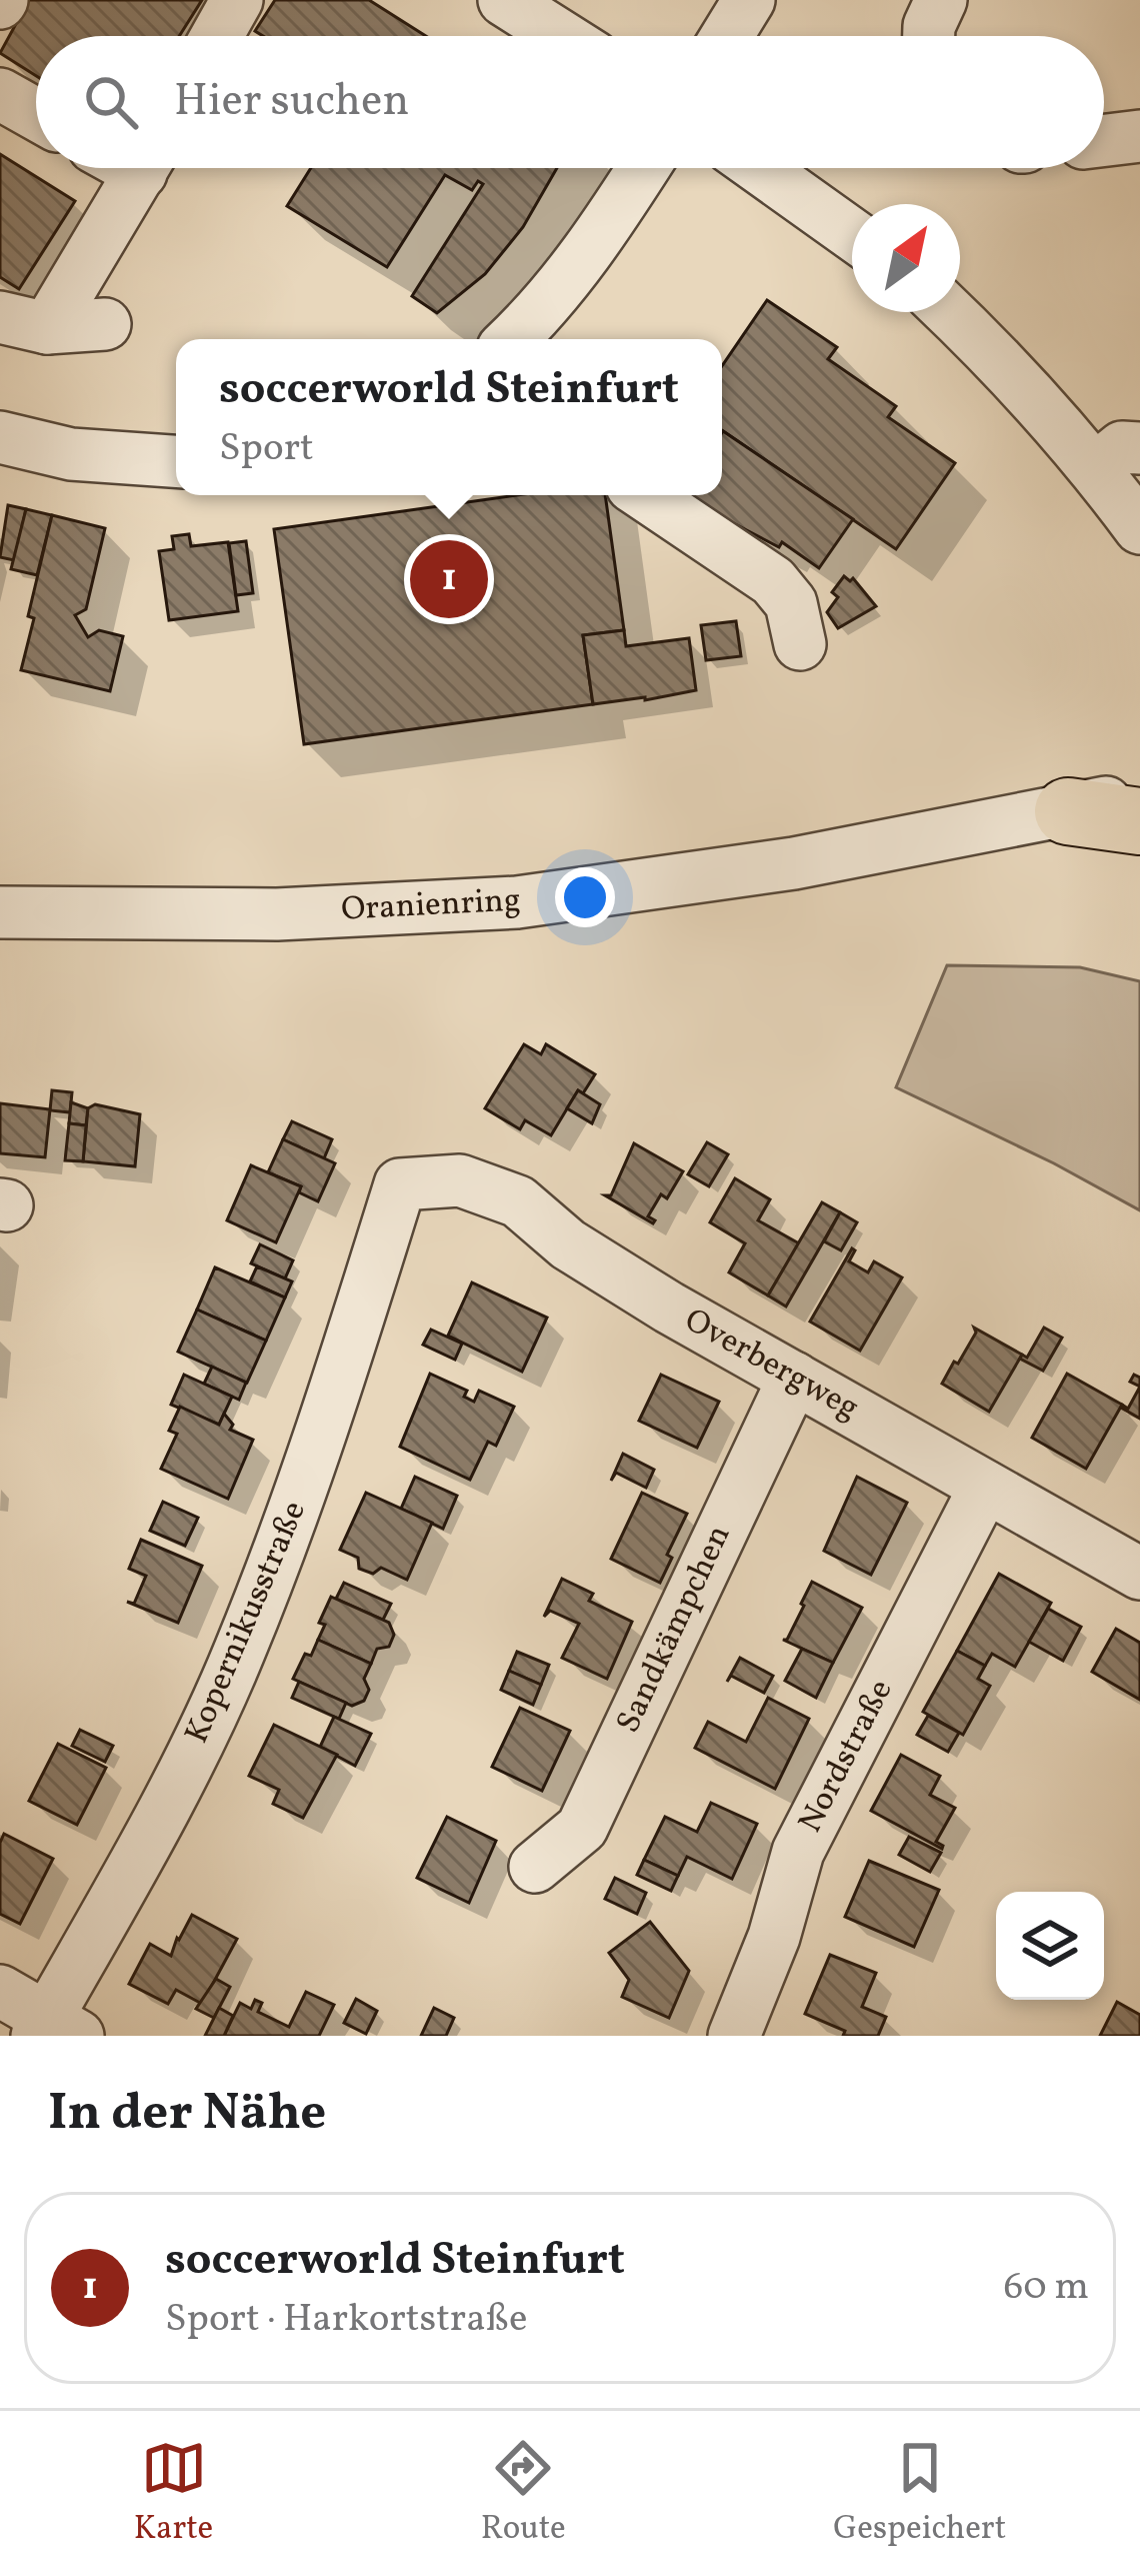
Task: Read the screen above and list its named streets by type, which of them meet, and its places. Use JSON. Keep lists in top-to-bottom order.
{
  "streets": {
    "street": [
      "Oranienring",
      "Overbergweg",
      "Kopernikusstraße",
      "Sandkämpchen",
      "Nordstraße"
    ]
  },
  "crossings": [
    ["Overbergweg", "Kopernikusstraße"],
    ["Overbergweg", "Sandkämpchen"],
    ["Overbergweg", "Nordstraße"]
  ],
  "north": "top right",
  "page": {
    "search": "Hier suchen",
    "popup": ["soccerworld Steinfurt", "Sport"],
    "pins": "1",
    "heading": "In der Nähe",
    "list": [
      {
        "mark": "1",
        "name": "soccerworld Steinfurt",
        "note": "Sport · Harkortstraße",
        "value": "60 m"
      }
    ],
    "nav": ["Karte", "Route", "Gespeichert"]
  }
}
